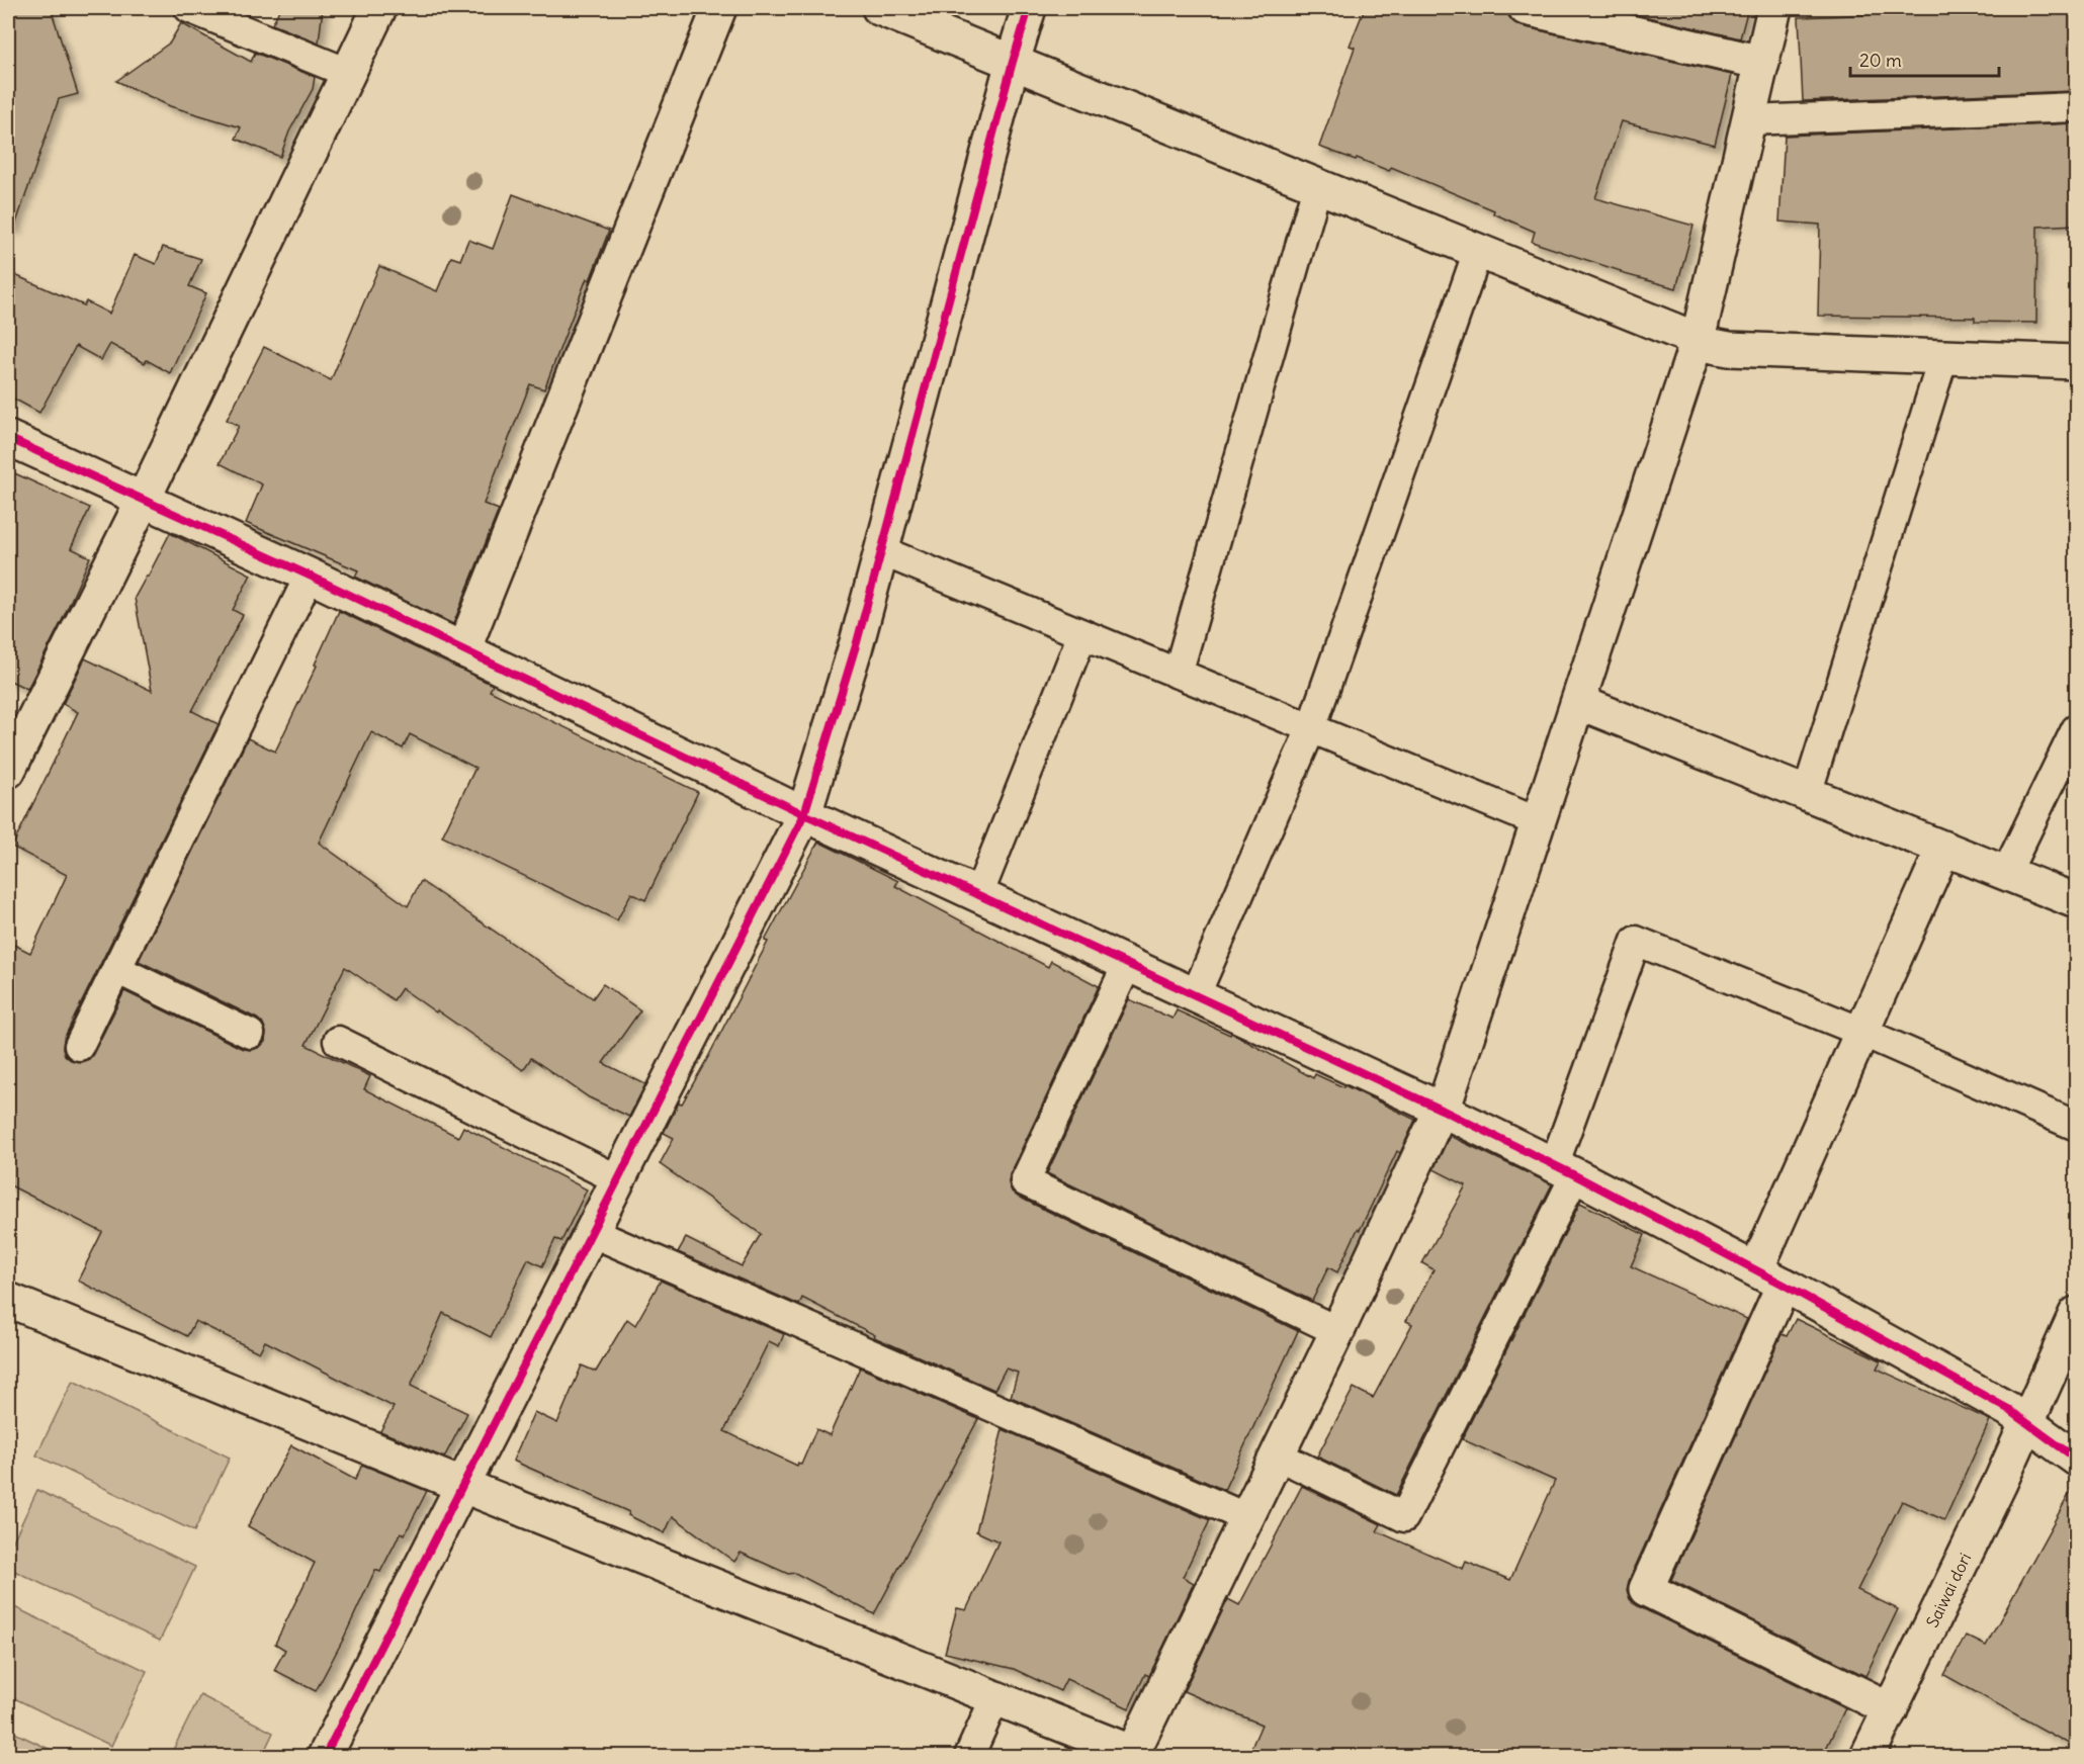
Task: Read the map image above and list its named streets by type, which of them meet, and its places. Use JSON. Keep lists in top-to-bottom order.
{
  "streets": {
    "street": ["Saiwai dori"]
  },
  "scale_bar": "20 m"
}
